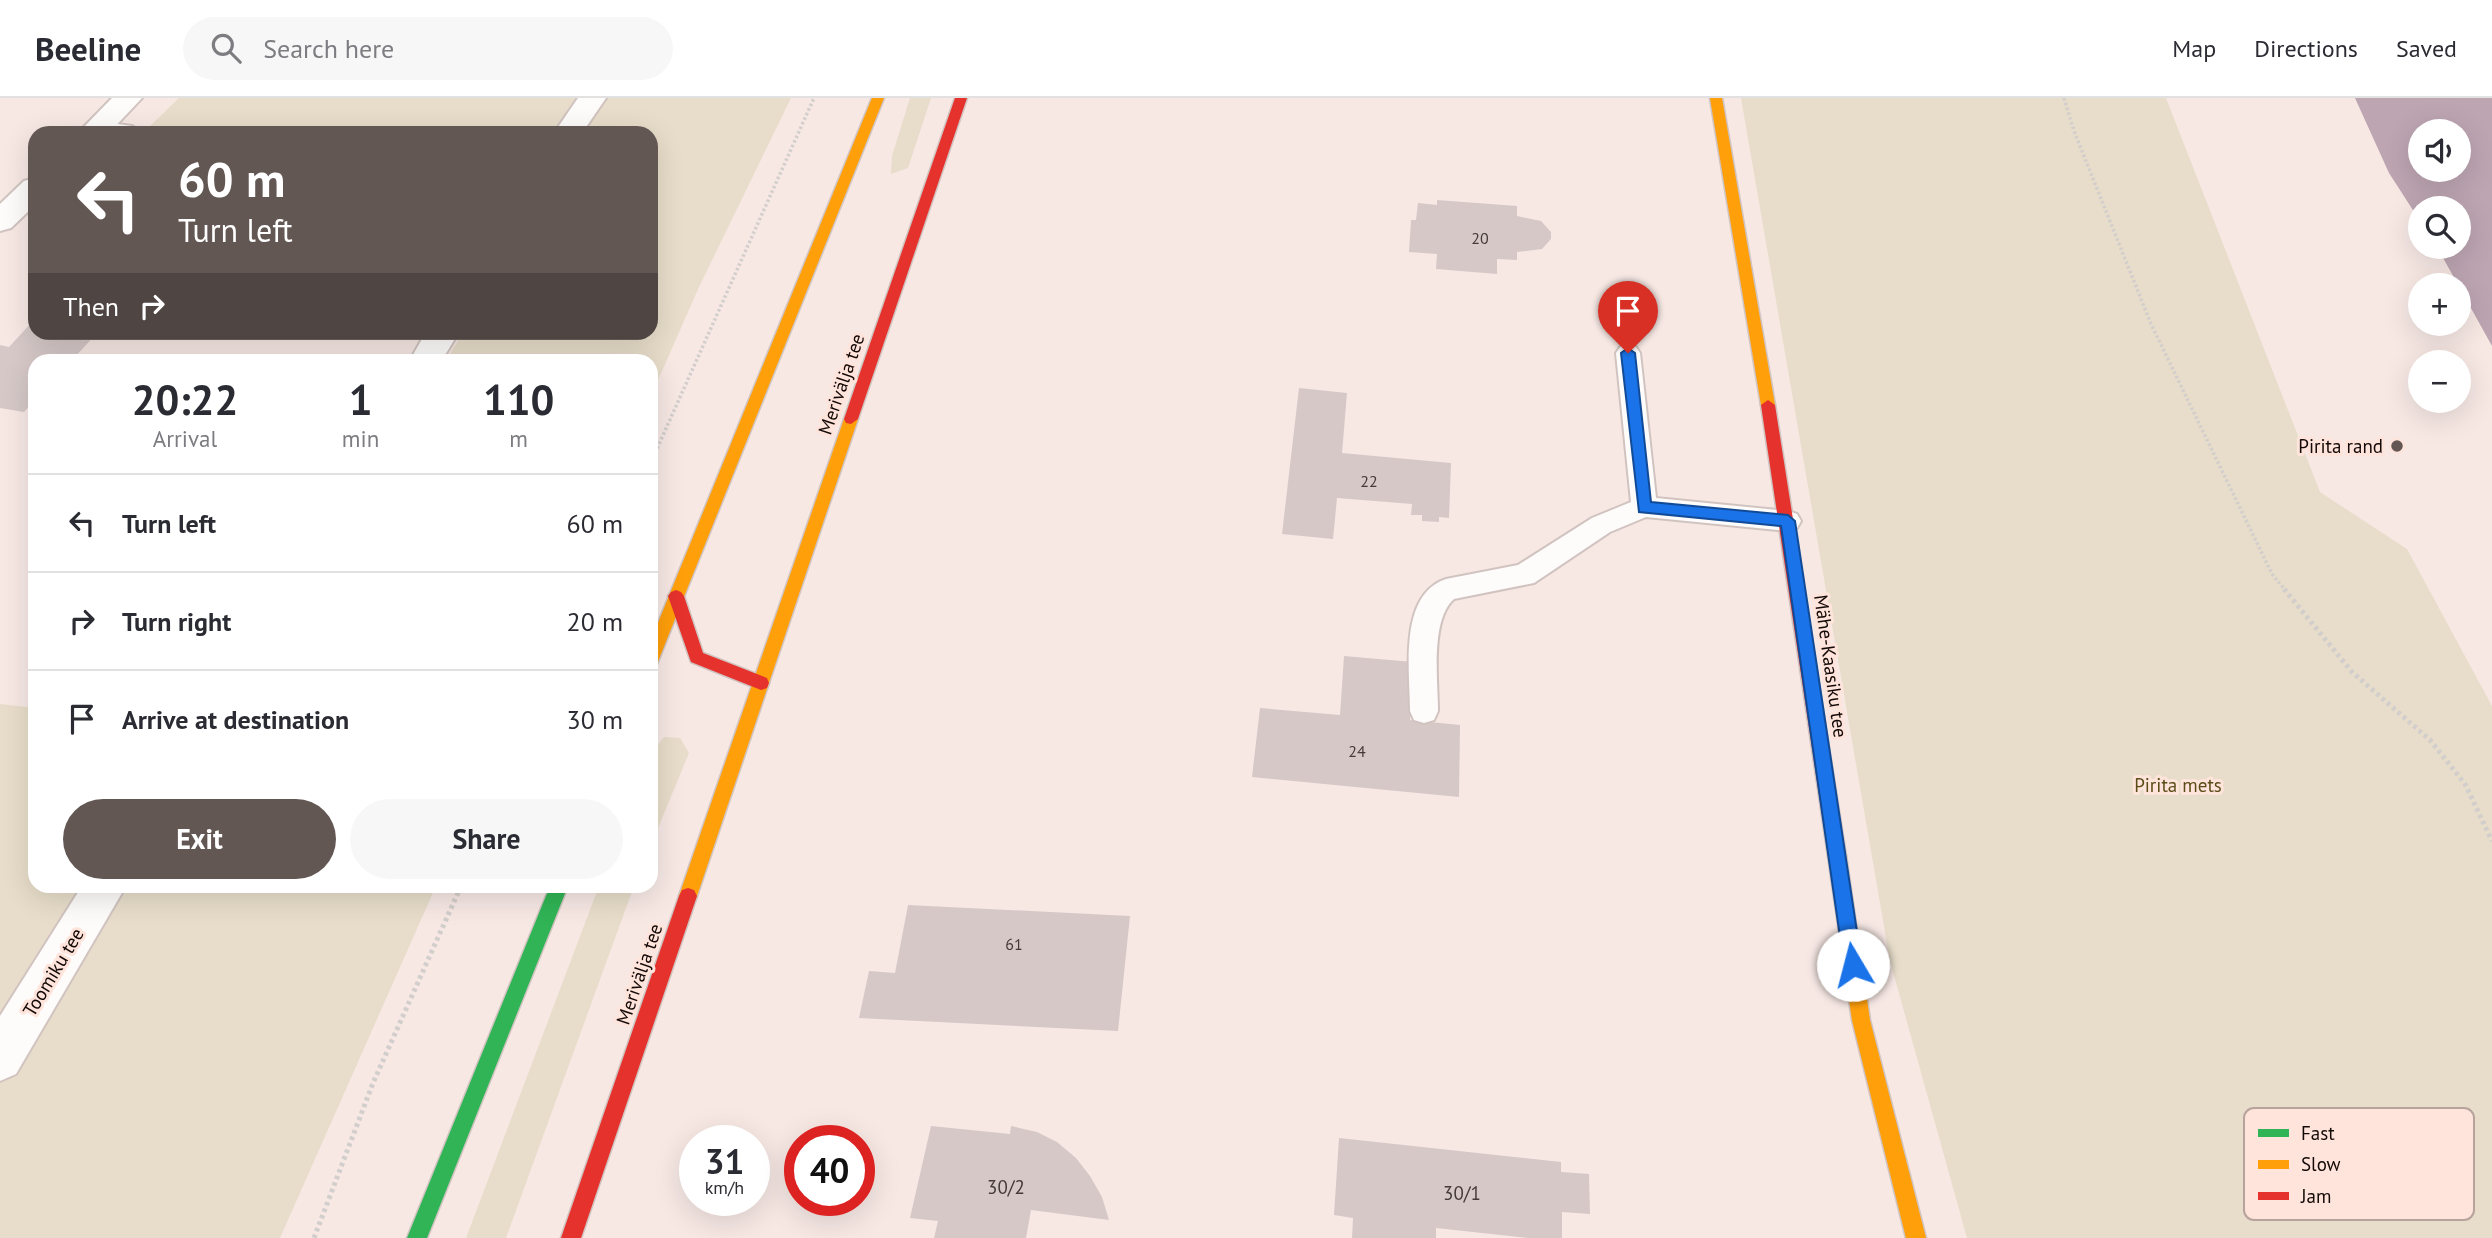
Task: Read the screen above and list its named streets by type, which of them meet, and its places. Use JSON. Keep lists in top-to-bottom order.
{
  "streets": {
    "main road": ["Merivälja tee", "Mähe-Kaasiku tee"],
    "street": ["Toomiku tee"]
  },
  "parks": ["Pirita mets"],
  "places": ["Pirita rand"],
  "house_numbers": [
    "20",
    "22",
    "24",
    "61",
    "30/2",
    "30/1"
  ],
  "legend": ["Fast", "Slow", "Jam"],
  "page": {
    "header": "Beeline",
    "search": "Search here",
    "nav": ["Map", "Directions", "Saved"],
    "map_buttons": ["+", "−"],
    "turn": ["60 m", "Turn left"],
    "then": "Then",
    "eta": [
      "20:22",
      "Arrival",
      "1",
      "min",
      "110",
      "m"
    ],
    "list": [
      {
        "name": "Turn left",
        "value": "60 m"
      },
      {
        "name": "Turn right",
        "value": "20 m"
      },
      {
        "name": "Arrive at destination",
        "value": "30 m"
      }
    ],
    "buttons": ["Exit", "Share"],
    "speed": "31 km/h",
    "limit": "40"
  }
}
